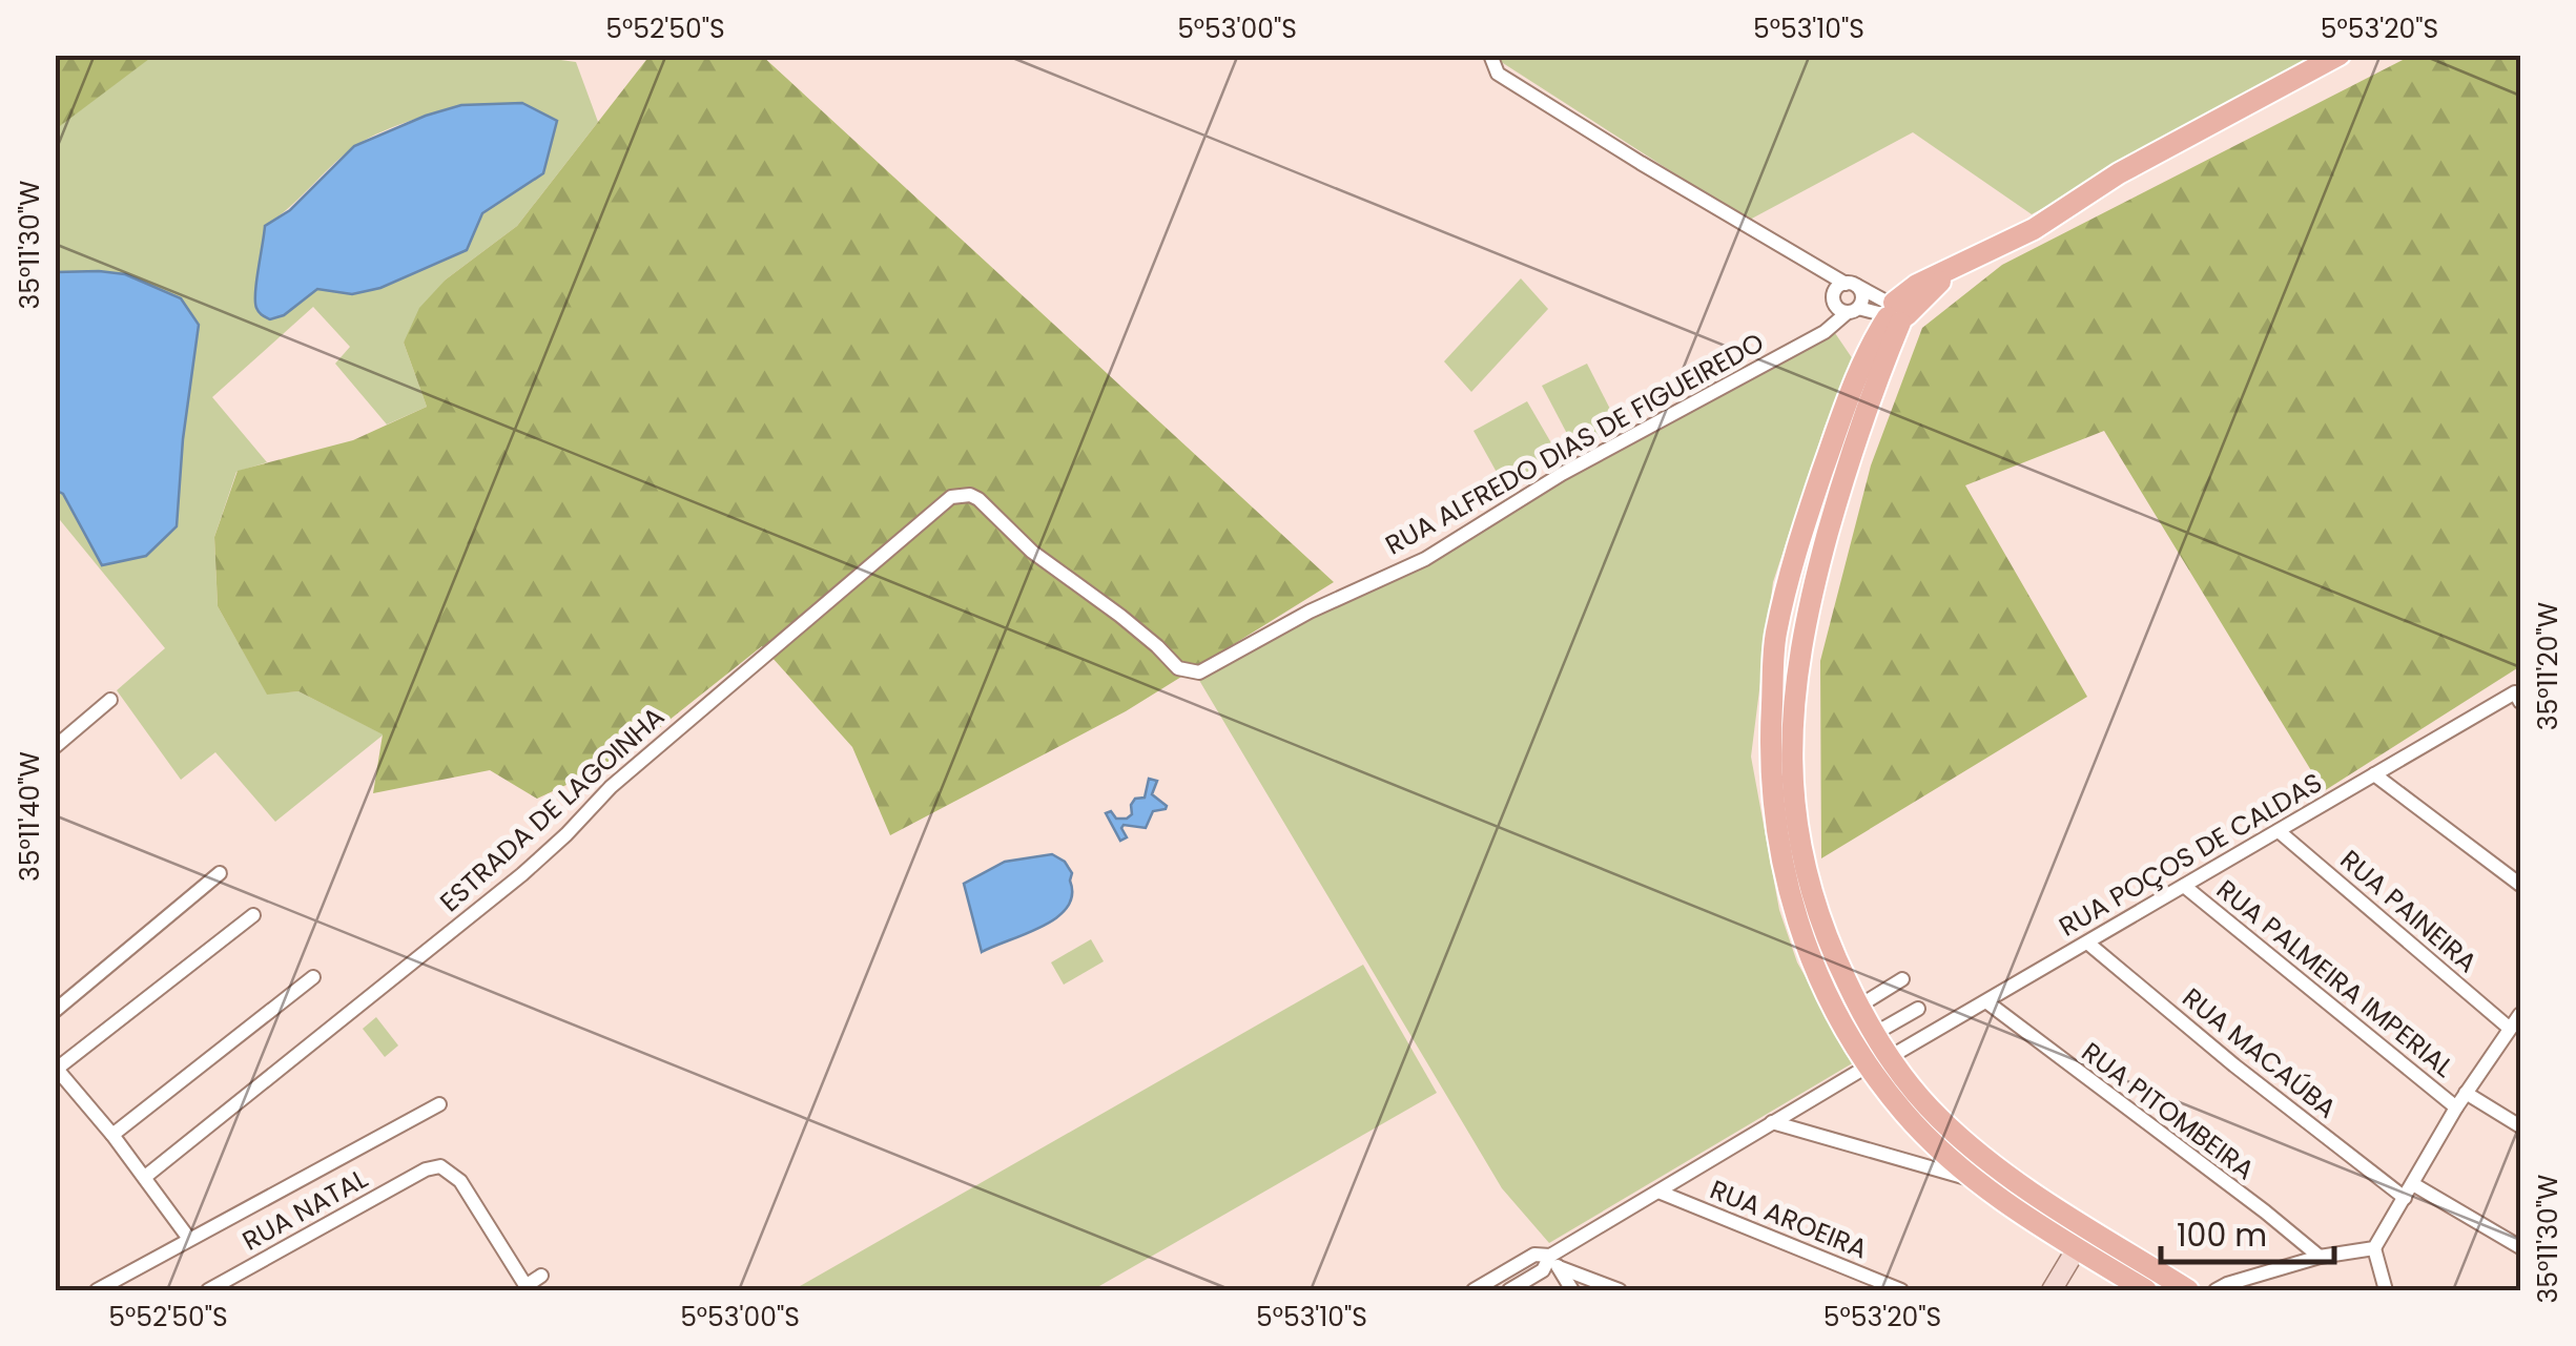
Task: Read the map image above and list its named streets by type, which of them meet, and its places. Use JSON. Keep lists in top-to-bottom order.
{
  "streets": {
    "street": [
      "RUA ALFREDO DIAS DE FIGUEIREDO",
      "ESTRADA DE LAGOINHA",
      "RUA POÇOS DE CALDAS",
      "RUA PAINEIRA",
      "RUA PALMEIRA IMPERIAL",
      "RUA MACAÚBA",
      "RUA PITOMBEIRA",
      "RUA NATAL",
      "RUA AROEIRA"
    ]
  },
  "crossings": [
    ["RUA ALFREDO DIAS DE FIGUEIREDO", "ESTRADA DE LAGOINHA"],
    ["RUA POÇOS DE CALDAS", "RUA PAINEIRA"],
    ["RUA POÇOS DE CALDAS", "RUA PALMEIRA IMPERIAL"],
    ["RUA POÇOS DE CALDAS", "RUA MACAÚBA"],
    ["RUA POÇOS DE CALDAS", "RUA PITOMBEIRA"]
  ],
  "scale_bar": "100 m",
  "coordinates": [
    "5°52'50\"S",
    "5°53'00\"S",
    "5°53'10\"S",
    "5°53'20\"S",
    "35°11'30\"W",
    "35°11'20\"W",
    "35°11'40\"W"
  ]
}
